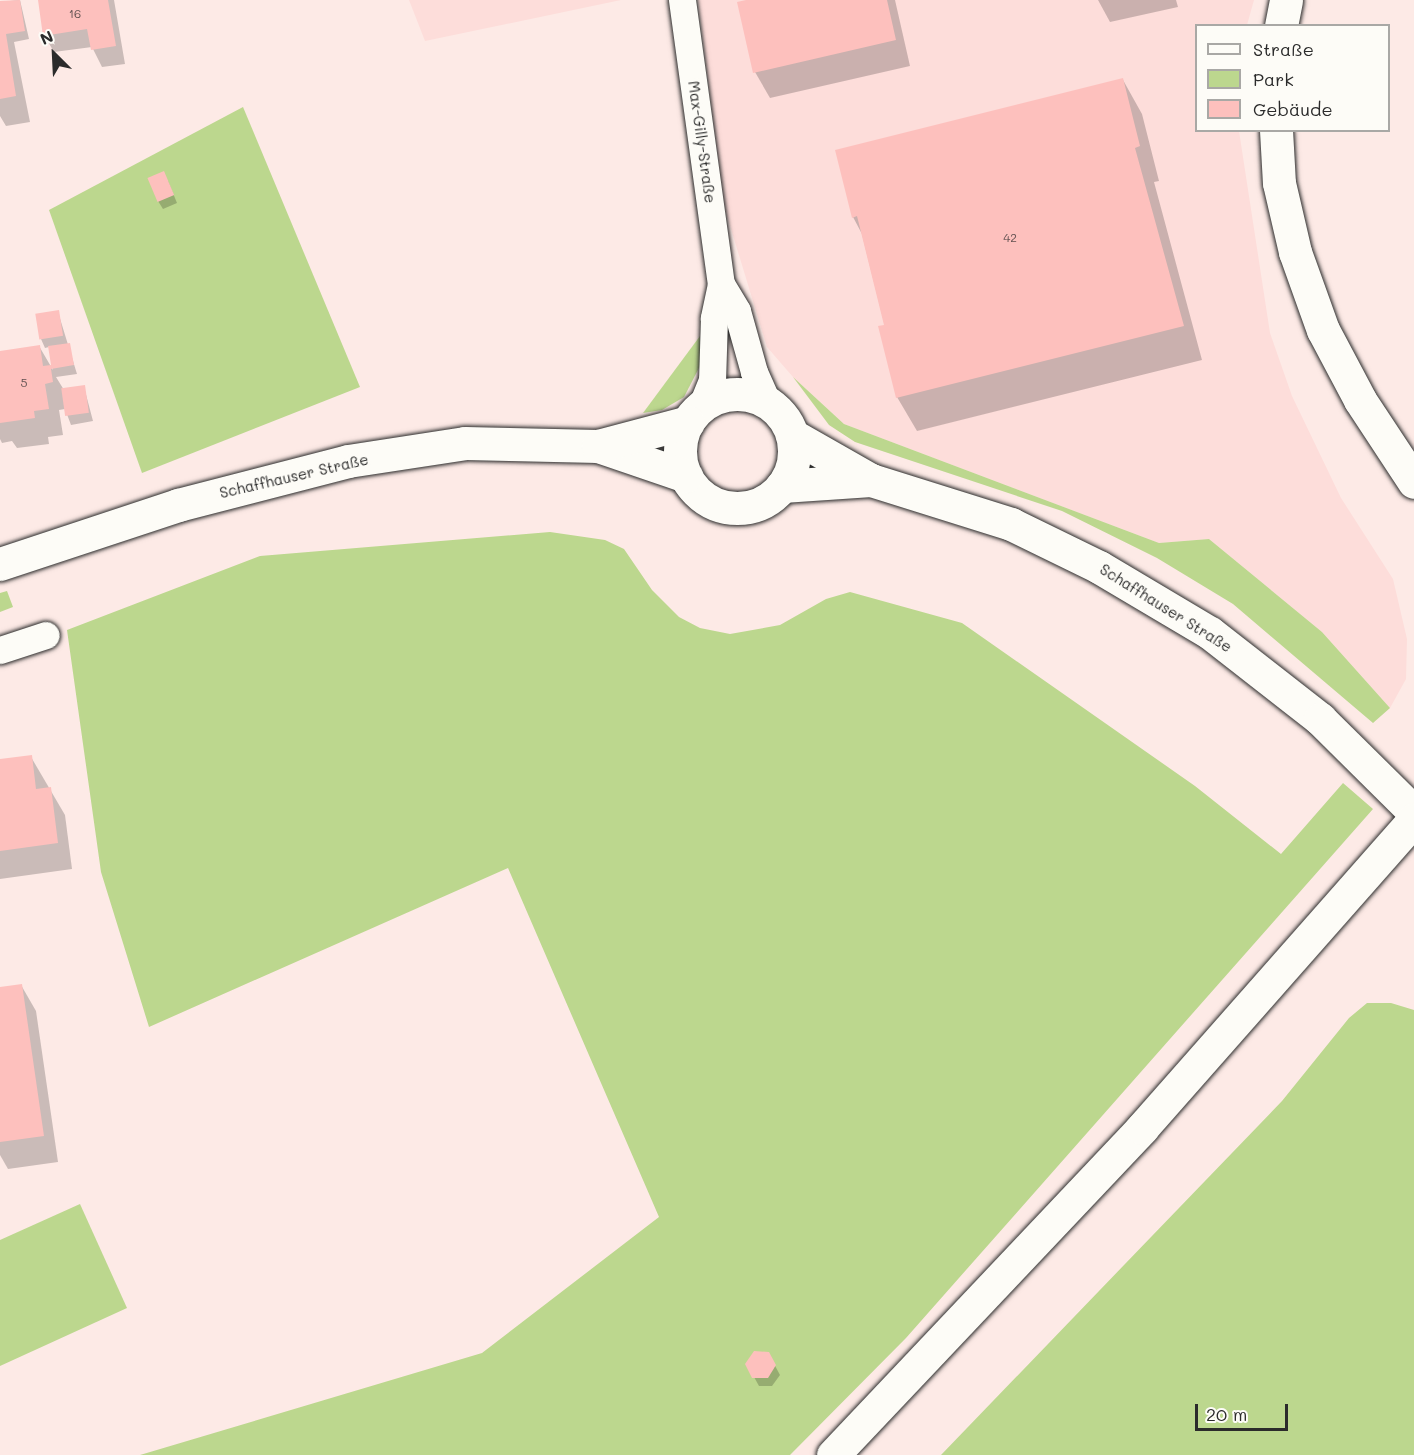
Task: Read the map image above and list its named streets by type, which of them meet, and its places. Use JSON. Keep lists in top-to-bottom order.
{
  "streets": {
    "main road": ["Schaffhauser Straße"],
    "street": ["Max-Gilly-Straße"]
  },
  "crossings": [
    ["Max-Gilly-Straße", "Schaffhauser Straße"]
  ],
  "house_numbers": ["16", "42", "5"],
  "legend": ["Straße", "Park", "Gebäude"],
  "scale_bar": "20 m",
  "north": "top left"
}
